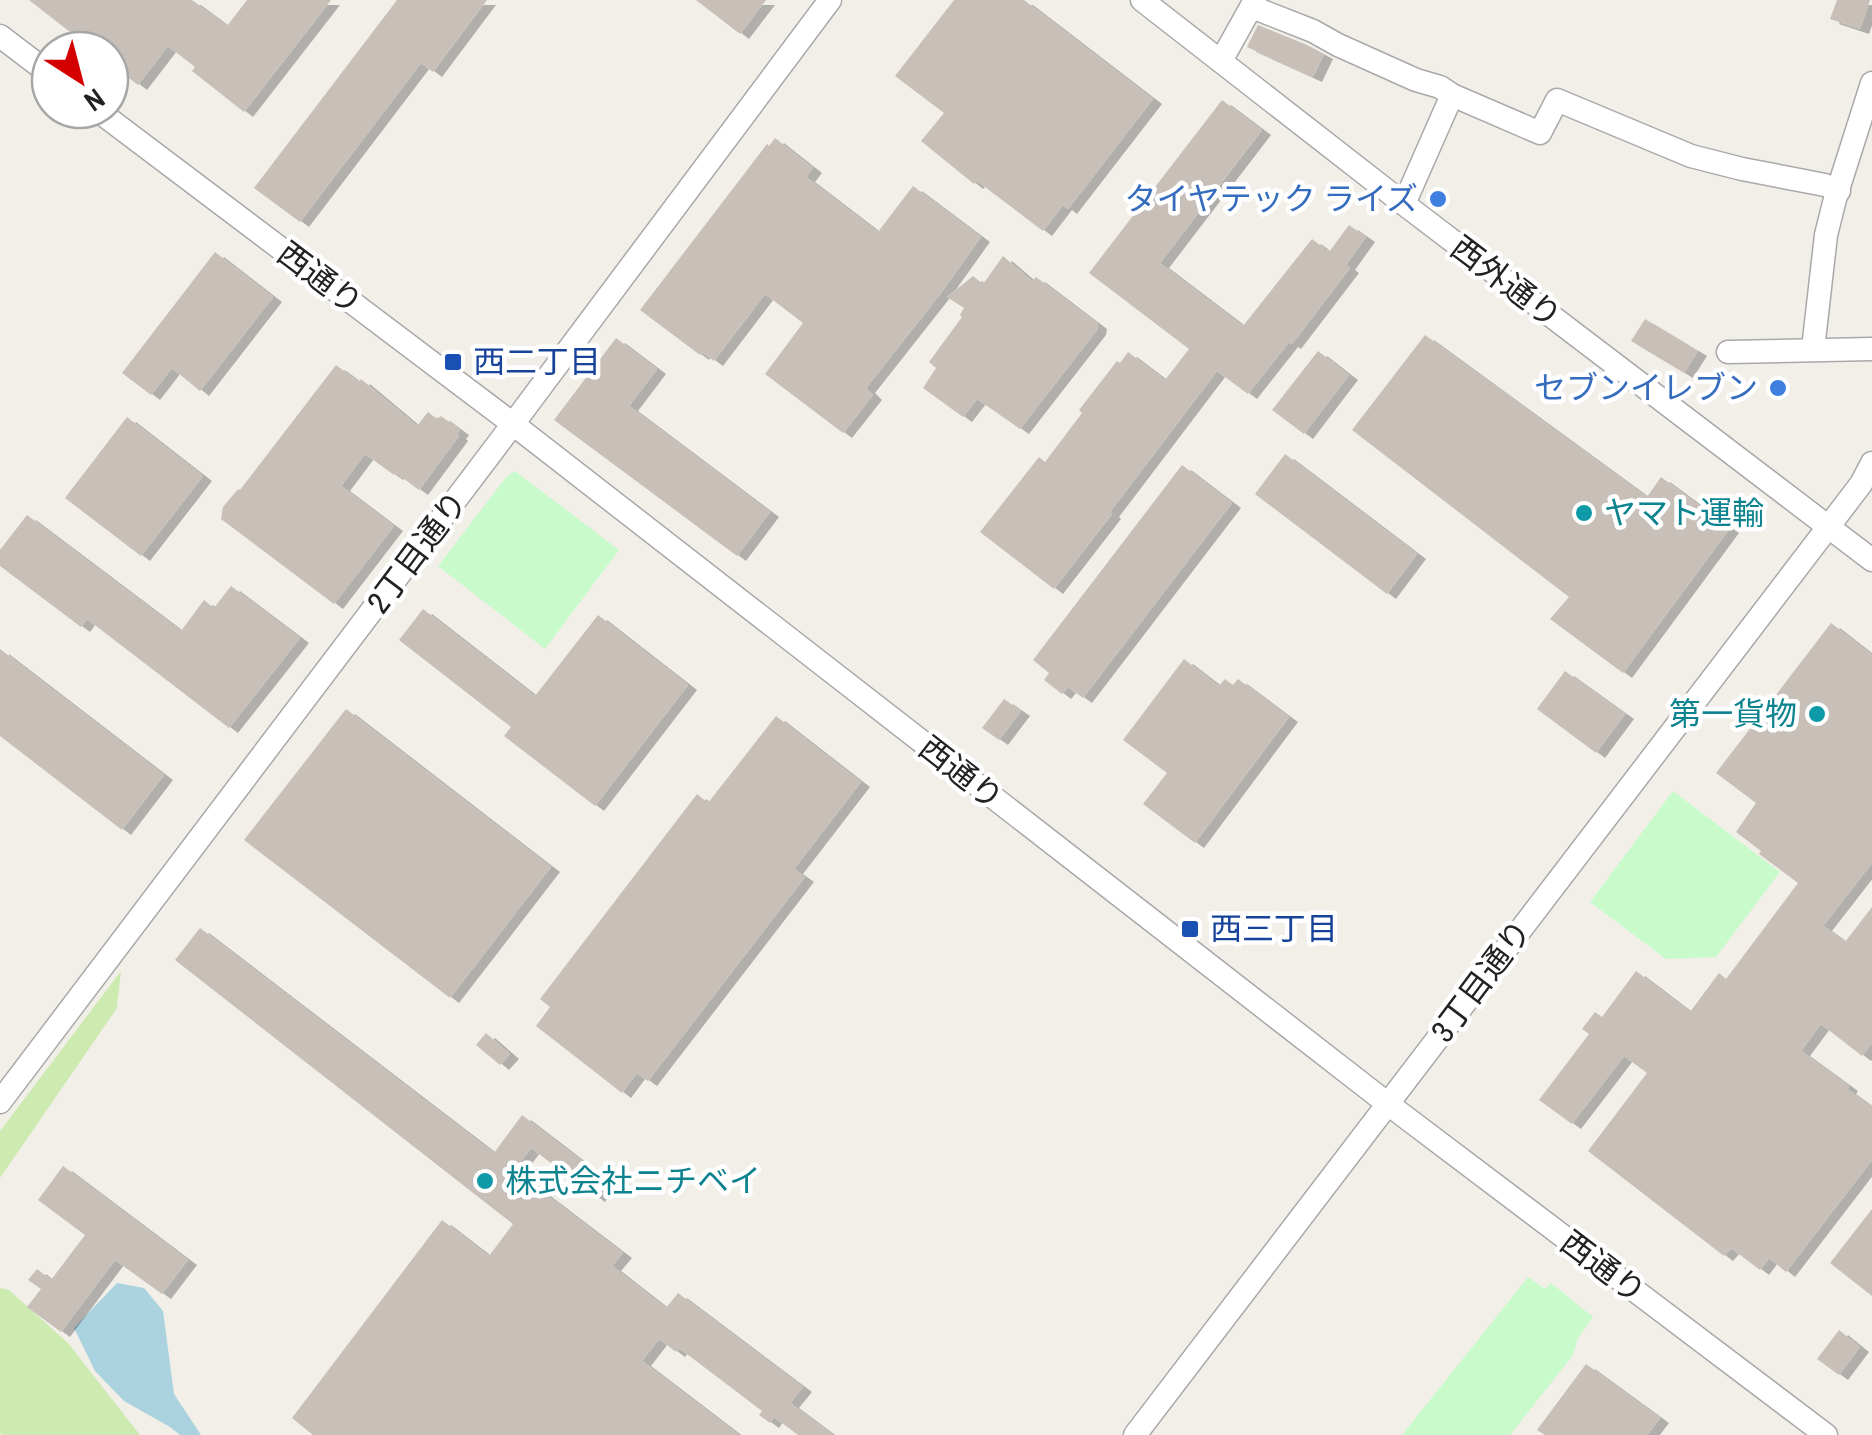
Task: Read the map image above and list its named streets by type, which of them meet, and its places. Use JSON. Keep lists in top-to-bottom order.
{
  "streets": {
    "street": [
      "西通り",
      "西外通り",
      "2丁目通り",
      "3丁目通り"
    ]
  },
  "crossings": [
    ["西通り", "2丁目通り"],
    ["西通り", "3丁目通り"],
    ["西外通り", "3丁目通り"]
  ],
  "places": {
    "other": [
      "タイヤテック ライズ",
      "セブンイレブン",
      "ヤマト運輸",
      "第一貨物",
      "株式会社ニチベイ"
    ],
    "transit": ["西二丁目", "西三丁目"]
  },
  "north": "bottom right"
}
